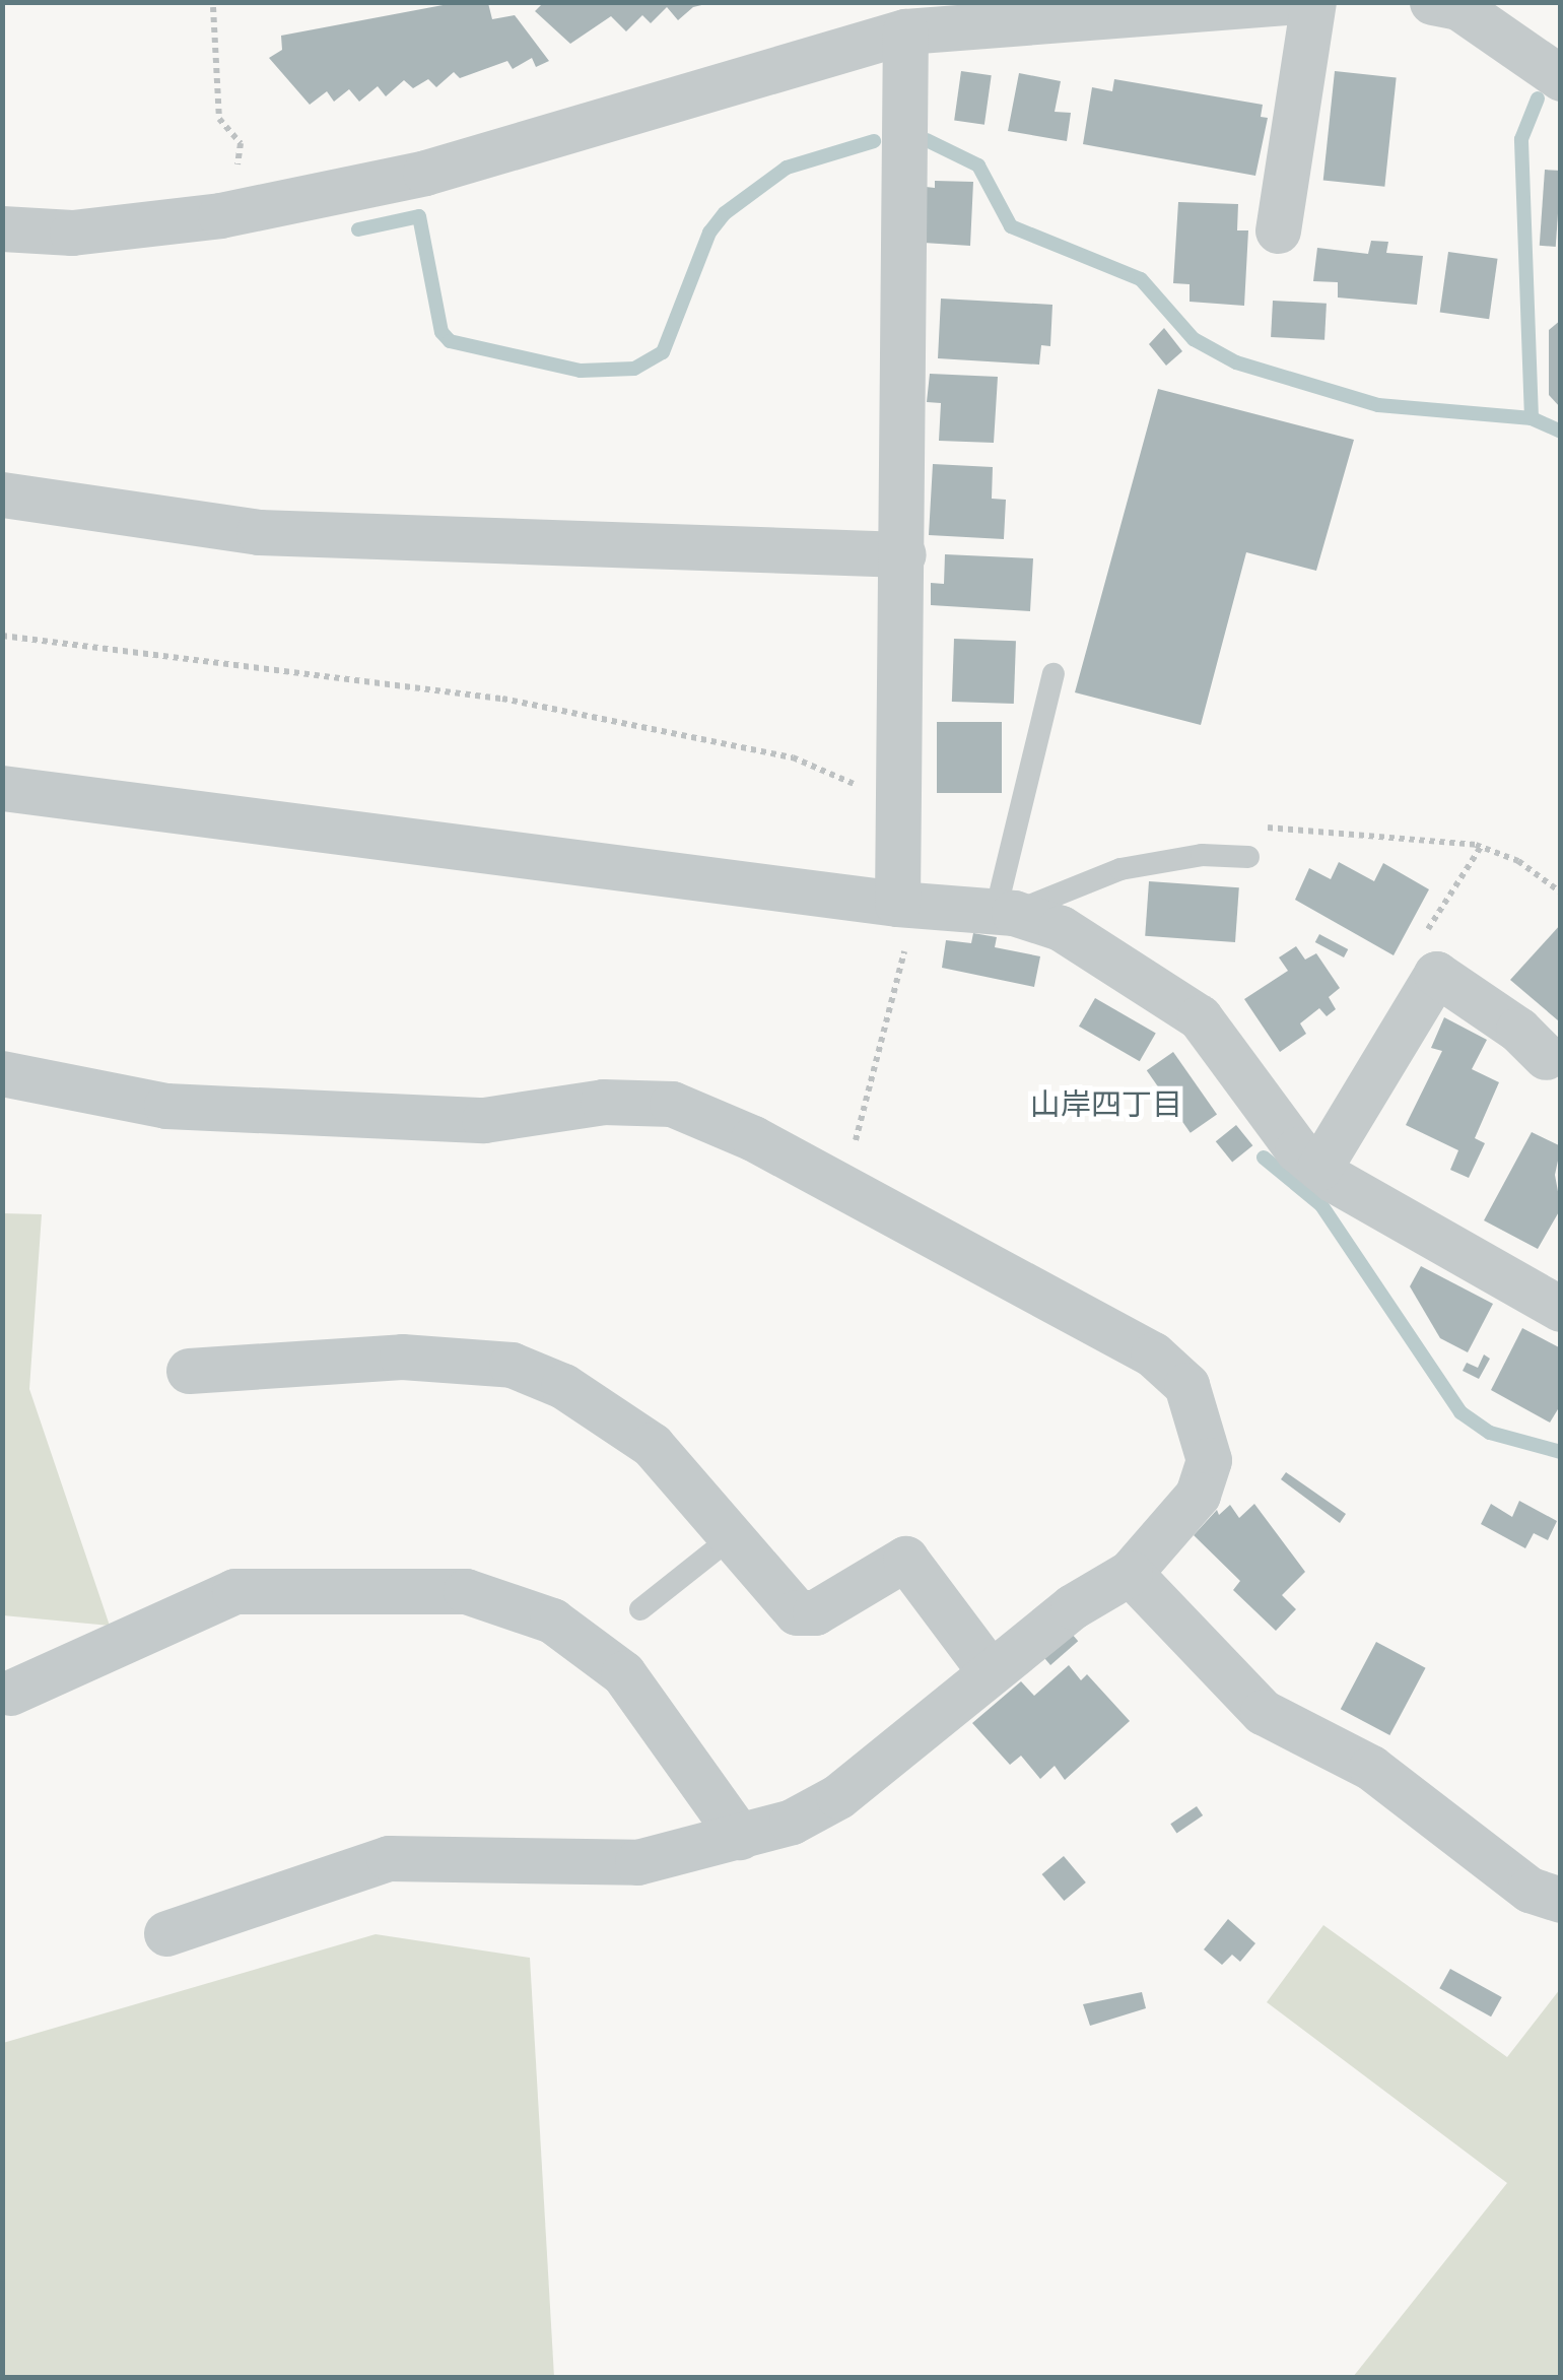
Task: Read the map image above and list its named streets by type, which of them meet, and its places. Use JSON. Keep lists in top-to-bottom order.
{
  "districts": ["山岸四丁目"]
}
